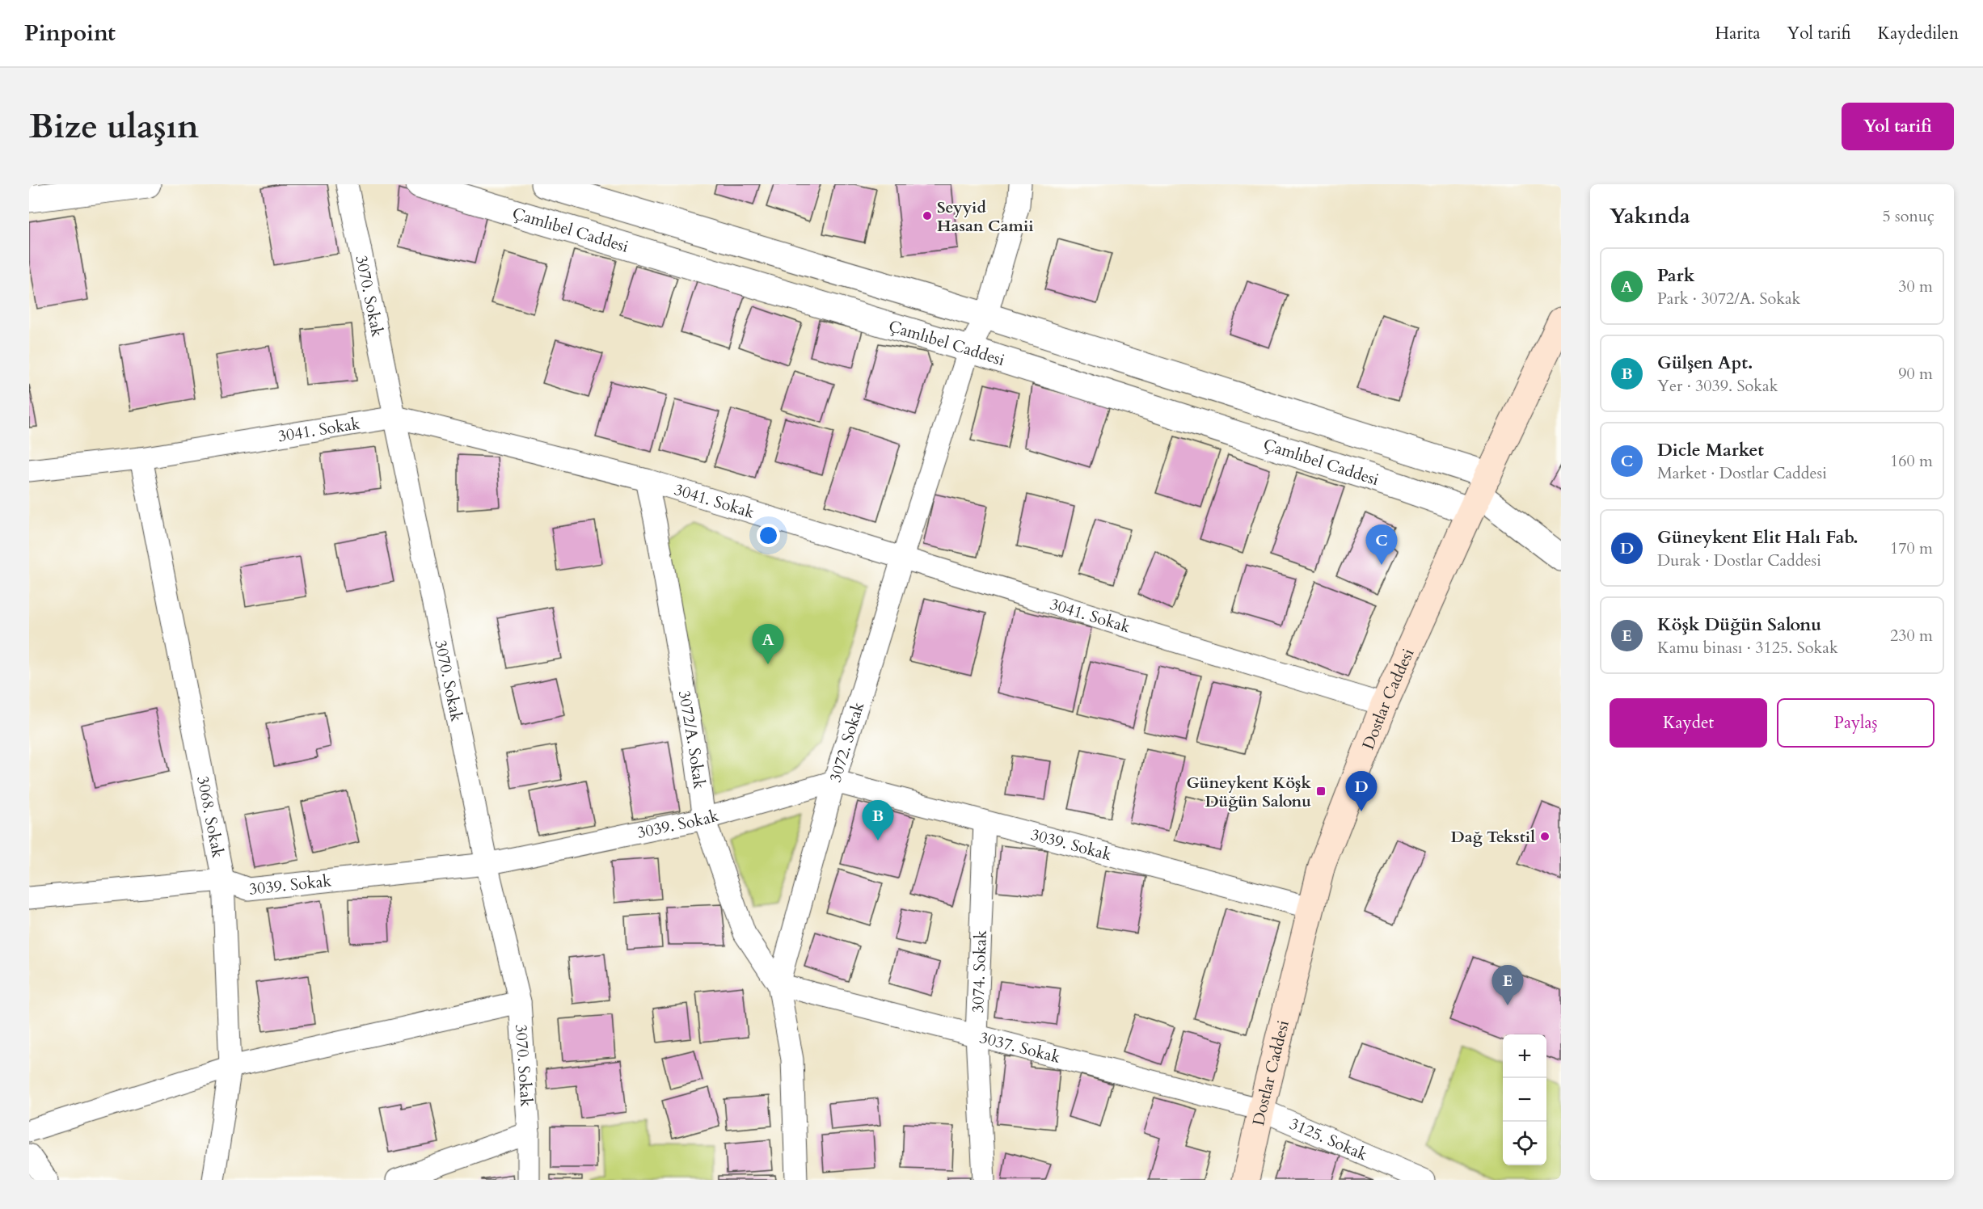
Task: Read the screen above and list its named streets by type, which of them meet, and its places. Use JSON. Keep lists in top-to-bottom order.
{
  "streets": {
    "main road": ["Dostlar Caddesi"],
    "street": [
      "Çamlıbel Caddesi",
      "3070. Sokak",
      "3041. Sokak",
      "3072/A. Sokak",
      "3072. Sokak",
      "3068. Sokak",
      "3039. Sokak",
      "3074. Sokak",
      "3037. Sokak",
      "3125. Sokak"
    ]
  },
  "crossings": [
    ["Çamlıbel Caddesi", "Dostlar Caddesi"],
    ["Çamlıbel Caddesi", "3072. Sokak"],
    ["3070. Sokak", "3041. Sokak"],
    ["3070. Sokak", "3039. Sokak"],
    ["3041. Sokak", "Dostlar Caddesi"],
    ["3041. Sokak", "3072/A. Sokak"],
    ["3041. Sokak", "3072. Sokak"],
    ["3041. Sokak", "3068. Sokak"],
    ["Dostlar Caddesi", "3039. Sokak"],
    ["Dostlar Caddesi", "3037. Sokak"],
    ["Dostlar Caddesi", "3125. Sokak"],
    ["3072/A. Sokak", "3072. Sokak"],
    ["3072/A. Sokak", "3039. Sokak"],
    ["3072/A. Sokak", "3037. Sokak"],
    ["3072. Sokak", "3039. Sokak"],
    ["3072. Sokak", "3037. Sokak"],
    ["3068. Sokak", "3039. Sokak"],
    ["3039. Sokak", "3074. Sokak"],
    ["3074. Sokak", "3037. Sokak"],
    ["3037. Sokak", "3125. Sokak"]
  ],
  "places": {
    "other": ["Seyyid Hasan Camii", "Dağ Tekstil"],
    "transit": ["Güneykent Köşk Düğün Salonu"]
  },
  "page": {
    "header": "Pinpoint",
    "nav": ["Harita", "Yol tarifi", "Kaydedilen"],
    "buttons": [
      "Yol tarifi",
      ["Kaydet", "Paylaş"]
    ],
    "title": "Bize ulaşın",
    "heading": ["Yakında", "5 sonuç"],
    "list": [
      {
        "mark": "A",
        "name": "Park",
        "note": "Park · 3072/A. Sokak",
        "value": "30 m"
      },
      {
        "mark": "B",
        "name": "Gülşen Apt.",
        "note": "Yer · 3039. Sokak",
        "value": "90 m"
      },
      {
        "mark": "C",
        "name": "Dicle Market",
        "note": "Market · Dostlar Caddesi",
        "value": "160 m"
      },
      {
        "mark": "D",
        "name": "Güneykent Elit Halı Fab.",
        "note": "Durak · Dostlar Caddesi",
        "value": "170 m"
      },
      {
        "mark": "E",
        "name": "Köşk Düğün Salonu",
        "note": "Kamu binası · 3125. Sokak",
        "value": "230 m"
      }
    ],
    "pins": [
      "C",
      "A",
      "D",
      "B",
      "E"
    ],
    "map_buttons": ["+", "−"]
  }
}
